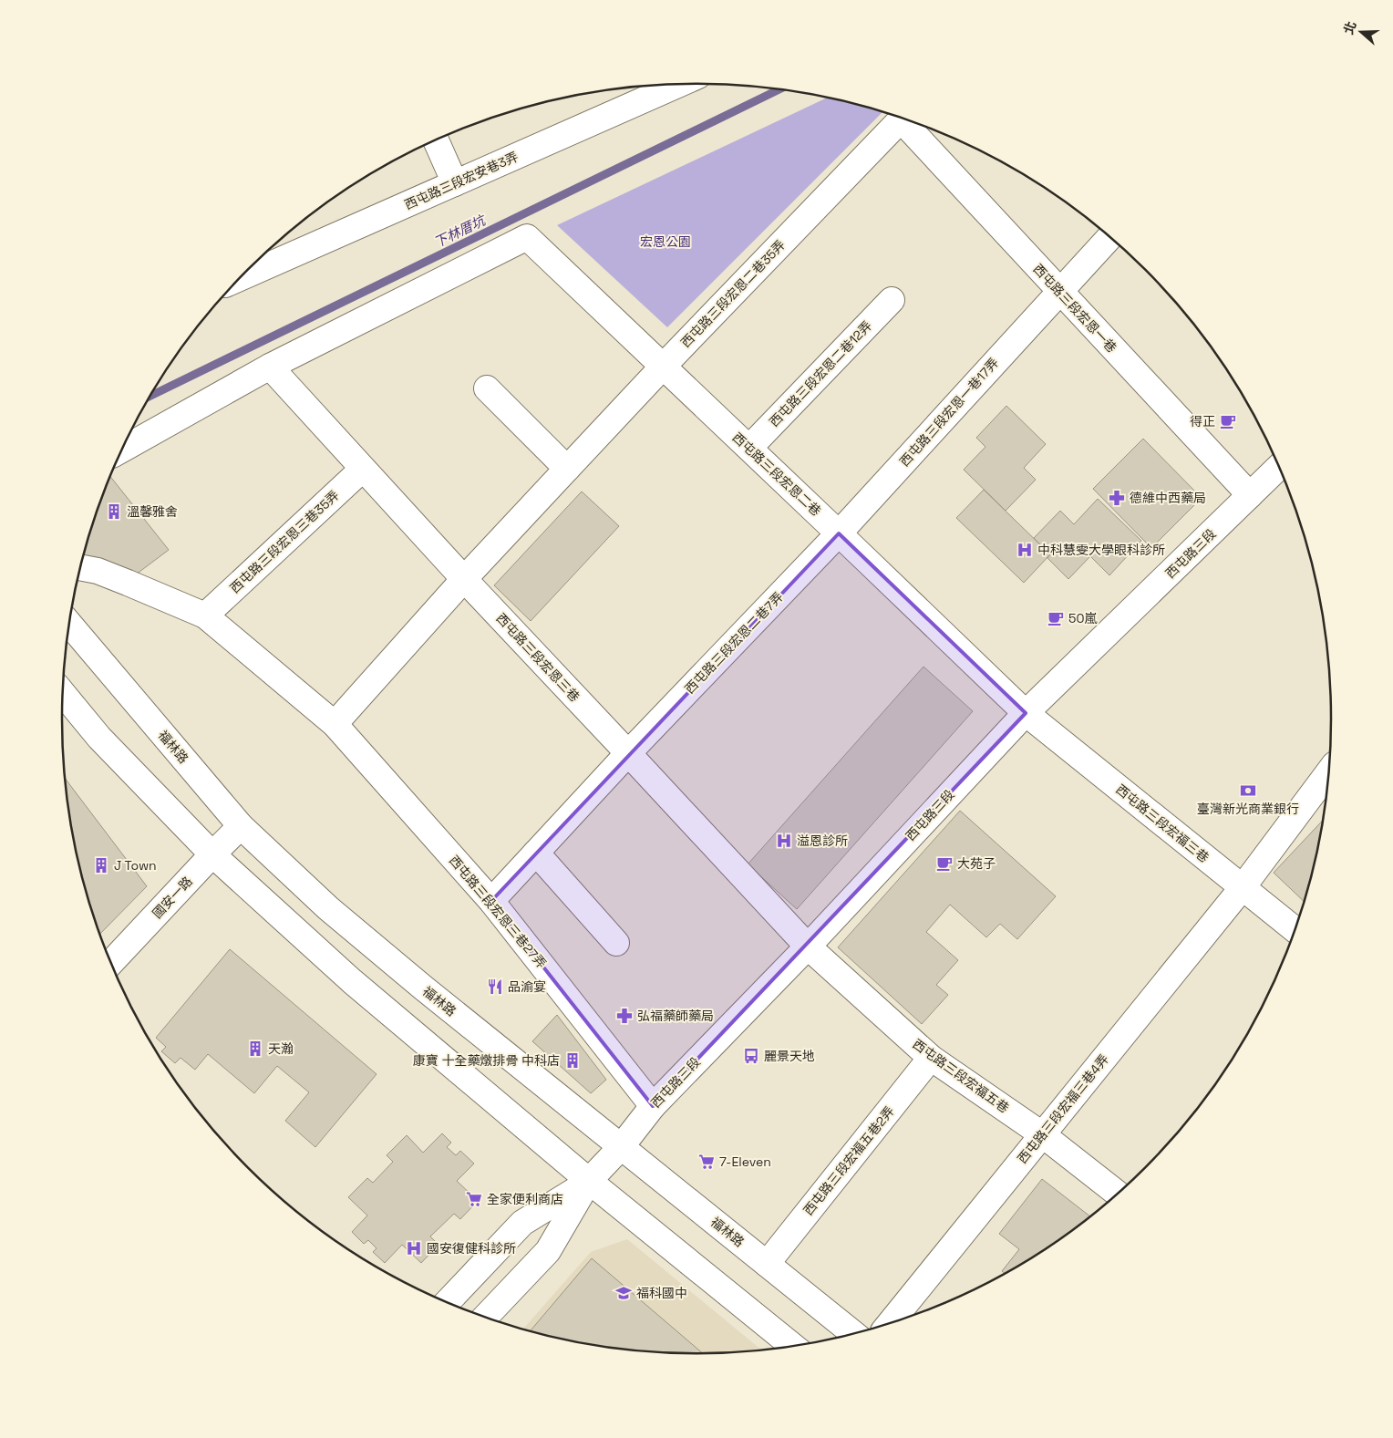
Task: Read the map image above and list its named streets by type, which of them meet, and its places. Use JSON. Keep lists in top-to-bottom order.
{
  "streets": {
    "street": [
      "西屯路三段宏安巷3弄",
      "西屯路三段宏恩二巷35弄",
      "西屯路三段宏恩一巷",
      "西屯路三段宏恩二巷12弄",
      "西屯路三段宏恩一巷17弄",
      "西屯路三段宏恩二巷",
      "西屯路三段宏恩三巷35弄",
      "西屯路三段",
      "西屯路三段宏恩二巷7弄",
      "西屯路三段宏恩三巷",
      "福林路",
      "西屯路三段宏福三巷",
      "國安一路",
      "西屯路三段宏恩三巷27弄",
      "西屯路三段宏福五巷",
      "西屯路三段宏福三巷4弄",
      "西屯路三段宏福五巷2弄"
    ]
  },
  "crossings": [
    ["西屯路三段宏恩二巷35弄", "西屯路三段宏恩二巷"],
    ["西屯路三段宏恩二巷35弄", "西屯路三段宏恩三巷"],
    ["西屯路三段宏恩一巷", "西屯路三段宏恩一巷17弄"],
    ["西屯路三段宏恩一巷", "西屯路三段"],
    ["西屯路三段宏恩二巷12弄", "西屯路三段宏恩二巷"],
    ["西屯路三段宏恩一巷17弄", "西屯路三段宏恩二巷"],
    ["西屯路三段宏恩一巷17弄", "西屯路三段宏恩二巷7弄"],
    ["西屯路三段宏恩二巷", "西屯路三段"],
    ["西屯路三段宏恩二巷", "西屯路三段宏恩二巷7弄"],
    ["西屯路三段宏恩二巷", "西屯路三段宏恩三巷"],
    ["西屯路三段宏恩二巷", "西屯路三段宏福三巷"],
    ["西屯路三段宏恩三巷35弄", "西屯路三段宏恩三巷"],
    ["西屯路三段宏恩三巷35弄", "西屯路三段宏恩三巷27弄"],
    ["西屯路三段", "西屯路三段宏恩三巷"],
    ["西屯路三段", "福林路"],
    ["西屯路三段", "西屯路三段宏福三巷"],
    ["西屯路三段", "西屯路三段宏恩三巷27弄"],
    ["西屯路三段", "西屯路三段宏福五巷"],
    ["西屯路三段宏恩二巷7弄", "西屯路三段宏恩三巷"],
    ["西屯路三段宏恩二巷7弄", "西屯路三段宏恩三巷27弄"],
    ["西屯路三段宏恩三巷", "西屯路三段宏福五巷"],
    ["福林路", "國安一路"],
    ["福林路", "西屯路三段宏福五巷2弄"],
    ["西屯路三段宏福三巷", "西屯路三段宏福三巷4弄"],
    ["西屯路三段宏福五巷", "西屯路三段宏福三巷4弄"],
    ["西屯路三段宏福五巷", "西屯路三段宏福五巷2弄"]
  ],
  "water": ["下林厝坑"],
  "parks": ["宏恩公園"],
  "places": {
    "cafe": ["得正", "50嵐", "大苑子"],
    "pharmacy": ["德維中西藥局", "弘福藥師藥局"],
    "building": [
      "溫馨雅舍",
      "J Town",
      "天瀚",
      "康寶 十全藥燉排骨 中科店"
    ],
    "hospital": ["中科慧雯大學眼科診所", "溢恩診所", "國安復健科診所"],
    "bank": ["臺灣新光商業銀行"],
    "restaurant": ["品渝宴"],
    "bus stop": ["麗景天地"],
    "supermarket": ["7-Eleven", "全家便利商店"],
    "school or university": ["福科國中"]
  },
  "north": "left"
}
